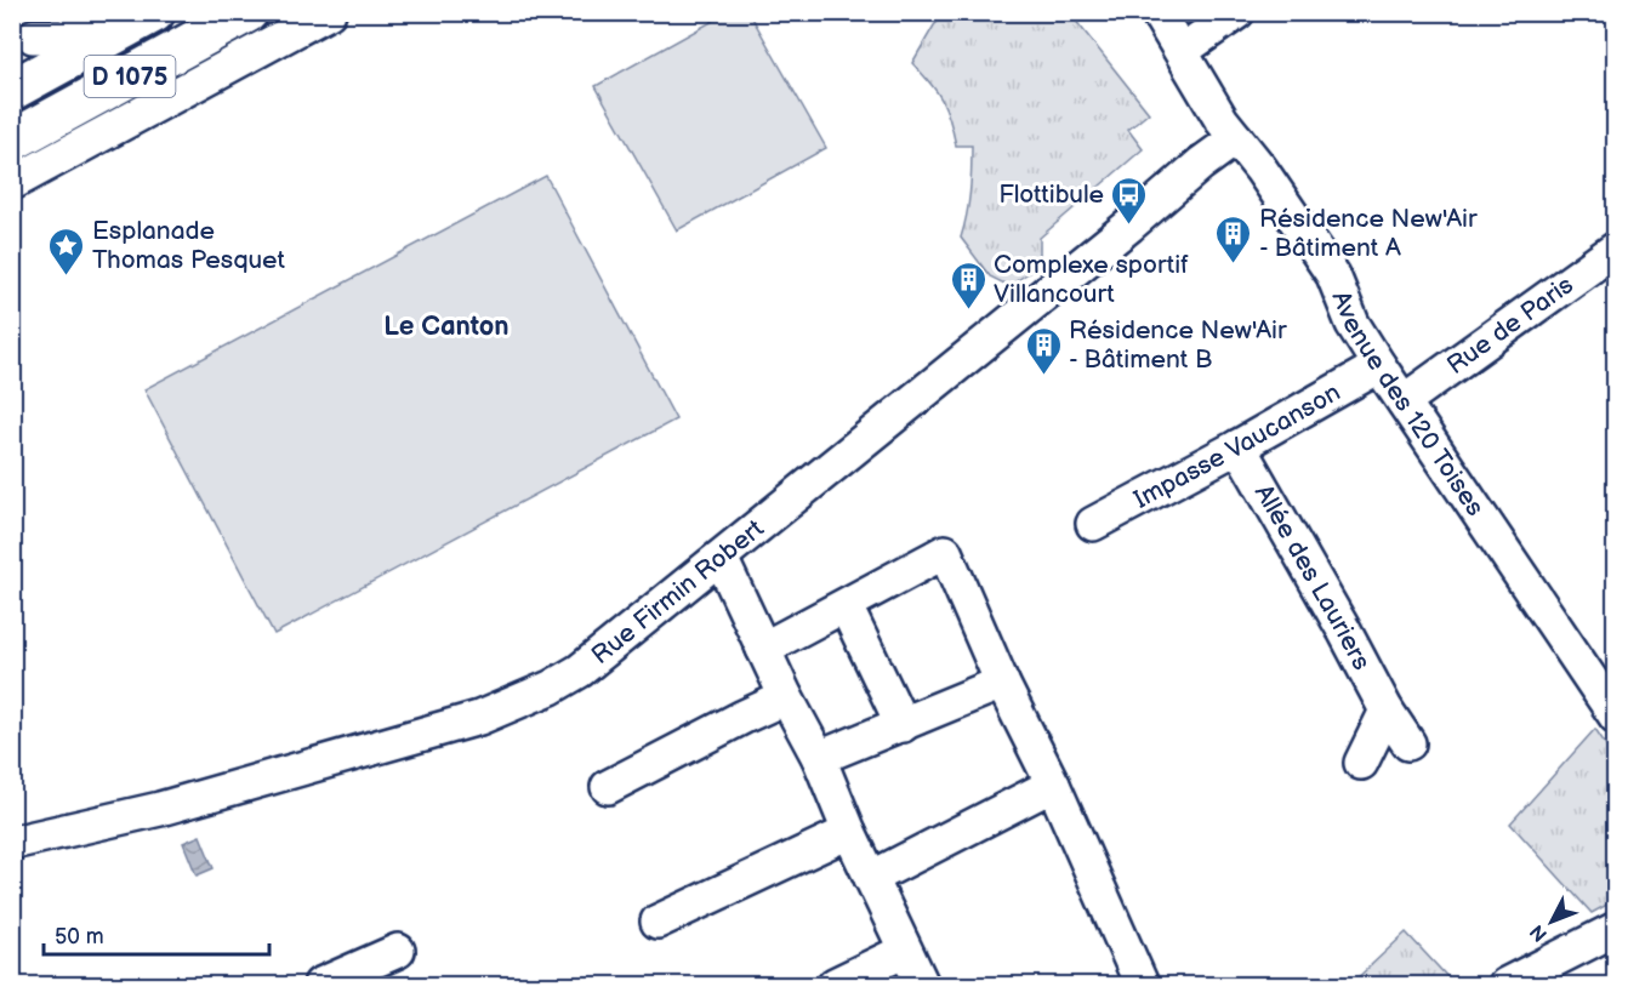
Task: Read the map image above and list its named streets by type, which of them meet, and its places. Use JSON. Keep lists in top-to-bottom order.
{
  "streets": {
    "main road": ["D 1075"],
    "street": [
      "Rue de Paris",
      "Avenue des 120 Toises",
      "Impasse Vaucanson",
      "Allée des Lauriers",
      "Rue Firmin Robert"
    ]
  },
  "crossings": [
    ["Rue de Paris", "Avenue des 120 Toises"],
    ["Avenue des 120 Toises", "Impasse Vaucanson"],
    ["Avenue des 120 Toises", "Rue Firmin Robert"],
    ["Impasse Vaucanson", "Allée des Lauriers"]
  ],
  "districts": ["Le Canton"],
  "places": {
    "bus stop": ["Flottibule"],
    "building": ["Résidence New'Air - Bâtiment A", "Complexe sportif Villancourt", "Résidence New'Air - Bâtiment B"],
    "place": ["Esplanade Thomas Pesquet"]
  },
  "scale_bar": "50 m",
  "north": "bottom left"
}
